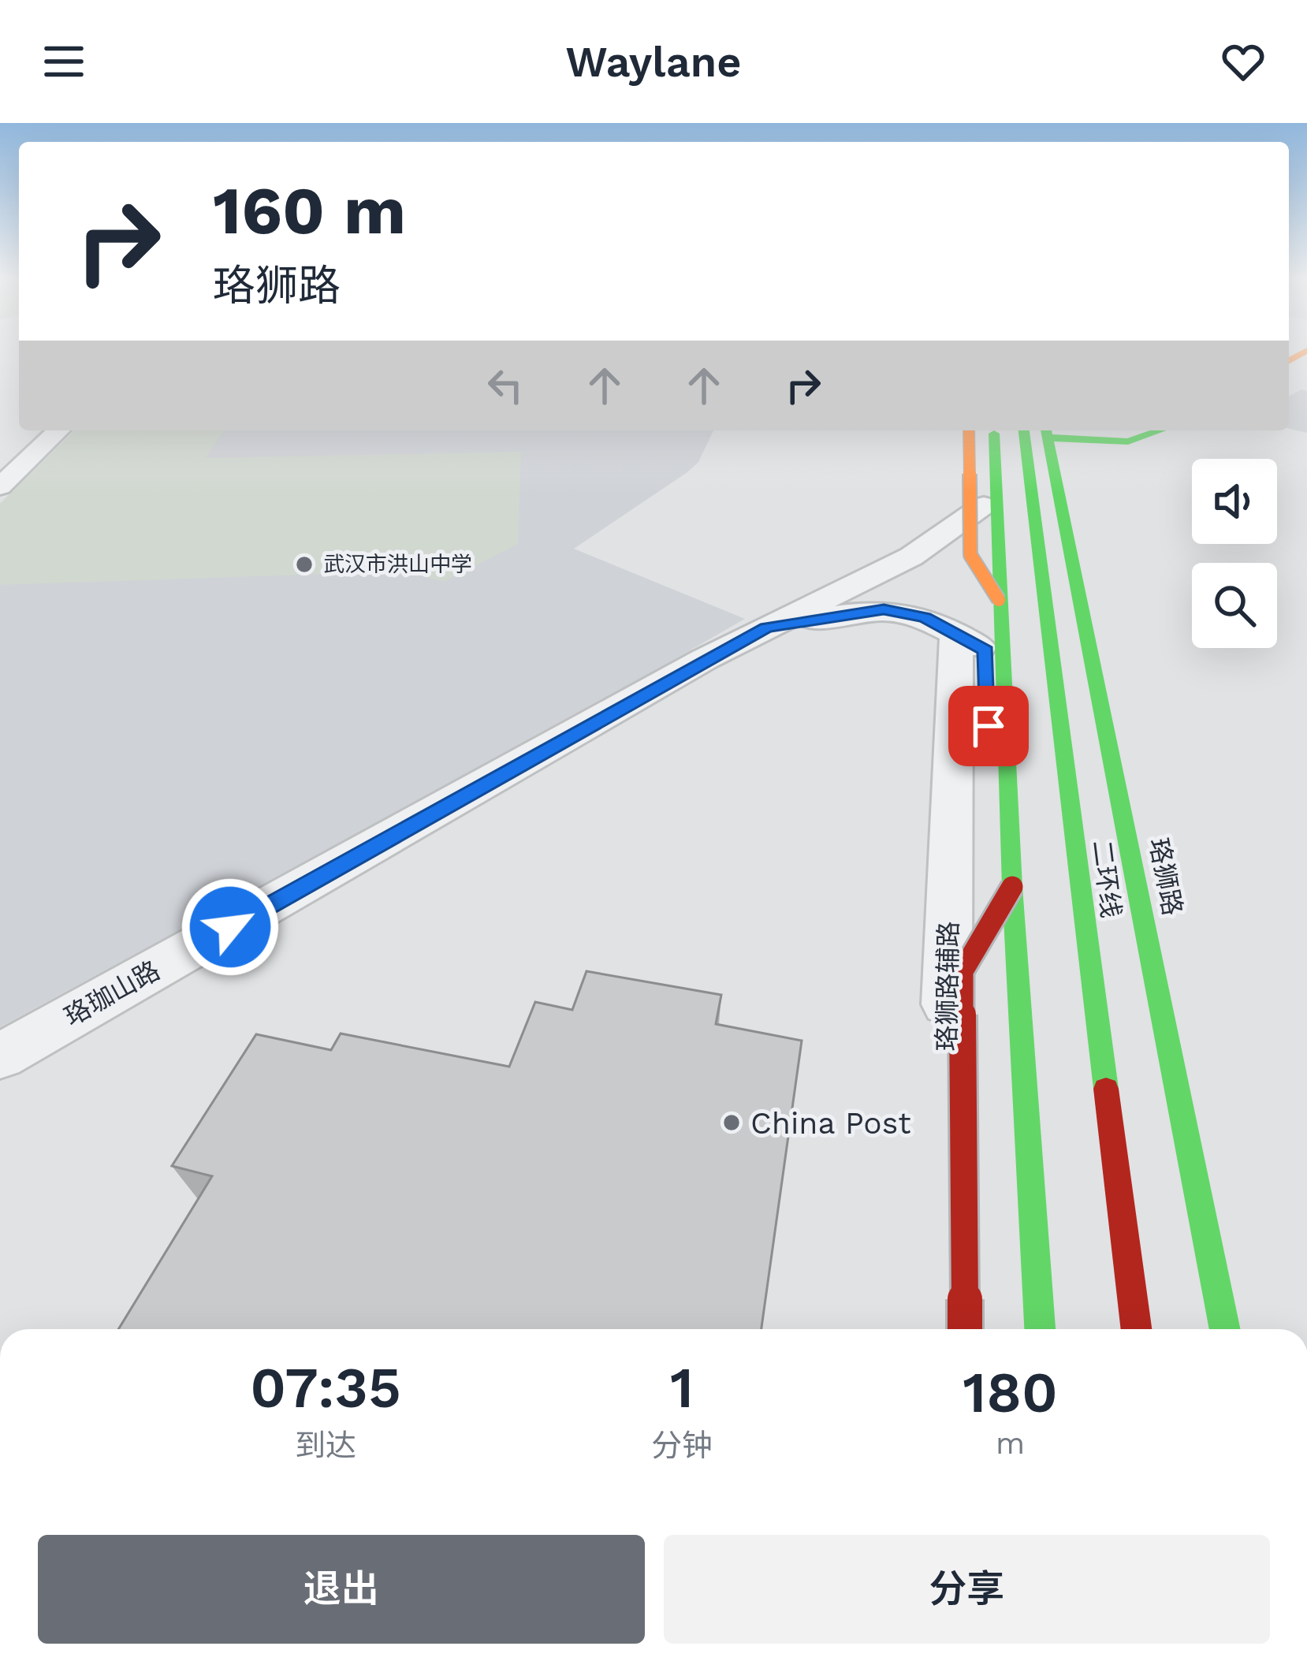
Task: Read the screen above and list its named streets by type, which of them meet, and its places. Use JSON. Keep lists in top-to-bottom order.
{
  "streets": {
    "main road": ["珞狮路", "二环线"],
    "street": ["珞狮路辅路", "珞珈山路"]
  },
  "crossings": [
    ["珞狮路辅路", "珞珈山路"]
  ],
  "places": ["武汉市洪山中学", "China Post"],
  "page": {
    "header": "Waylane",
    "turn": ["160 m", "珞狮路"],
    "eta": [
      "07:35",
      "到达",
      "1",
      "分钟",
      "180",
      "m"
    ],
    "buttons": ["退出", "分享"]
  }
}
